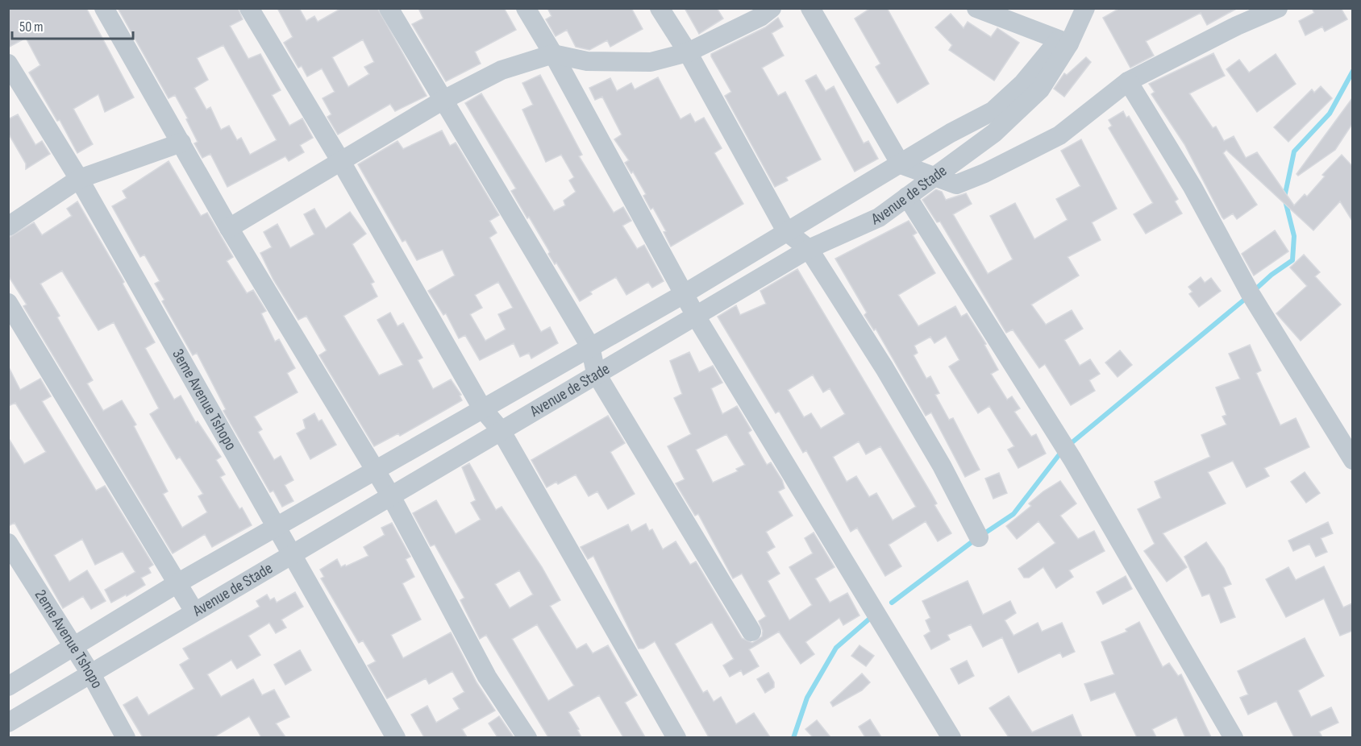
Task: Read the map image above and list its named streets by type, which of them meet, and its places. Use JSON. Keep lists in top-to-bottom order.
{
  "streets": {
    "street": ["Avenue de Stade", "3eme Avenue Tshopo", "2eme Avenue Tshopo"]
  },
  "crossings": [
    ["Avenue de Stade", "3eme Avenue Tshopo"],
    ["Avenue de Stade", "2eme Avenue Tshopo"]
  ],
  "scale_bar": "50 m"
}
